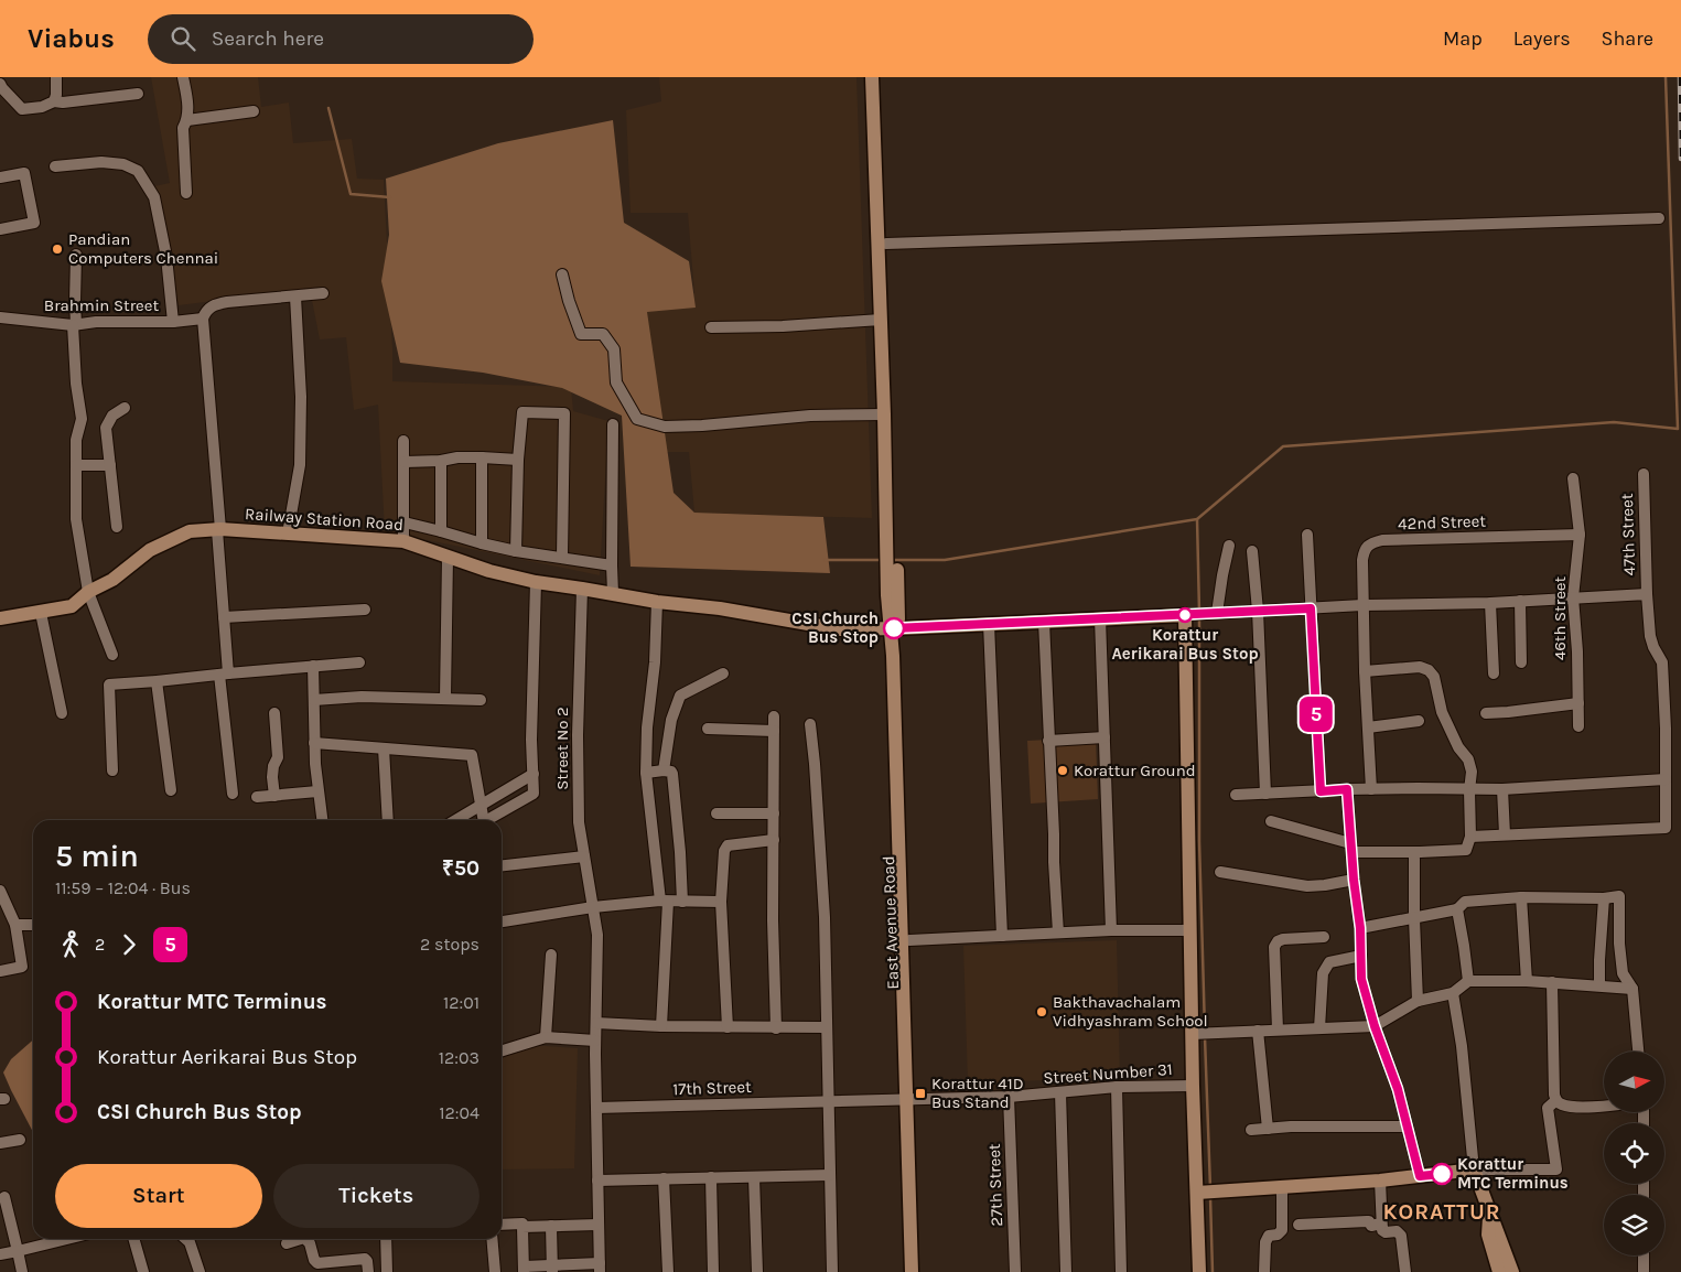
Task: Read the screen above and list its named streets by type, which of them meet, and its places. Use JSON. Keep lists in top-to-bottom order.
{
  "streets": {
    "street": [
      "Brahmin Street",
      "Railway Station Road",
      "42nd Street",
      "47th Street",
      "46th Street",
      "Street No 2",
      "East Avenue Road",
      "Street Number 31",
      "17th Street",
      "27th Street"
    ]
  },
  "crossings": [
    ["Railway Station Road", "Street No 2"],
    ["Railway Station Road", "East Avenue Road"],
    ["42nd Street", "46th Street"],
    ["Street No 2", "17th Street"],
    ["East Avenue Road", "Street Number 31"],
    ["Street Number 31", "17th Street"],
    ["Street Number 31", "27th Street"]
  ],
  "districts": ["KORATTUR"],
  "places": {
    "other": [
      "Pandian Computers Chennai",
      "Korattur Aerikarai Bus Stop",
      "CSI Church Bus Stop",
      "Korattur Ground",
      "Bakthavachalam Vidhyashram School",
      "Korattur MTC Terminus"
    ],
    "transit": ["Korattur 41D Bus Stand"]
  },
  "lines": ["bus line 5"],
  "north": "right",
  "page": {
    "header": "Viabus",
    "search": "Search here",
    "nav": ["Map", "Layers", "Share"],
    "on_map": "5",
    "heading": ["5 min", "11:59 – 12:04 · Bus", "₹50"],
    "legs": ["2", "5", "2 stops"],
    "list": [
      {
        "name": "Korattur MTC Terminus",
        "value": "12:01"
      },
      {
        "name": "Korattur Aerikarai Bus Stop",
        "value": "12:03"
      },
      {
        "name": "CSI Church Bus Stop",
        "value": "12:04"
      }
    ],
    "buttons": ["Start", "Tickets"]
  }
}
